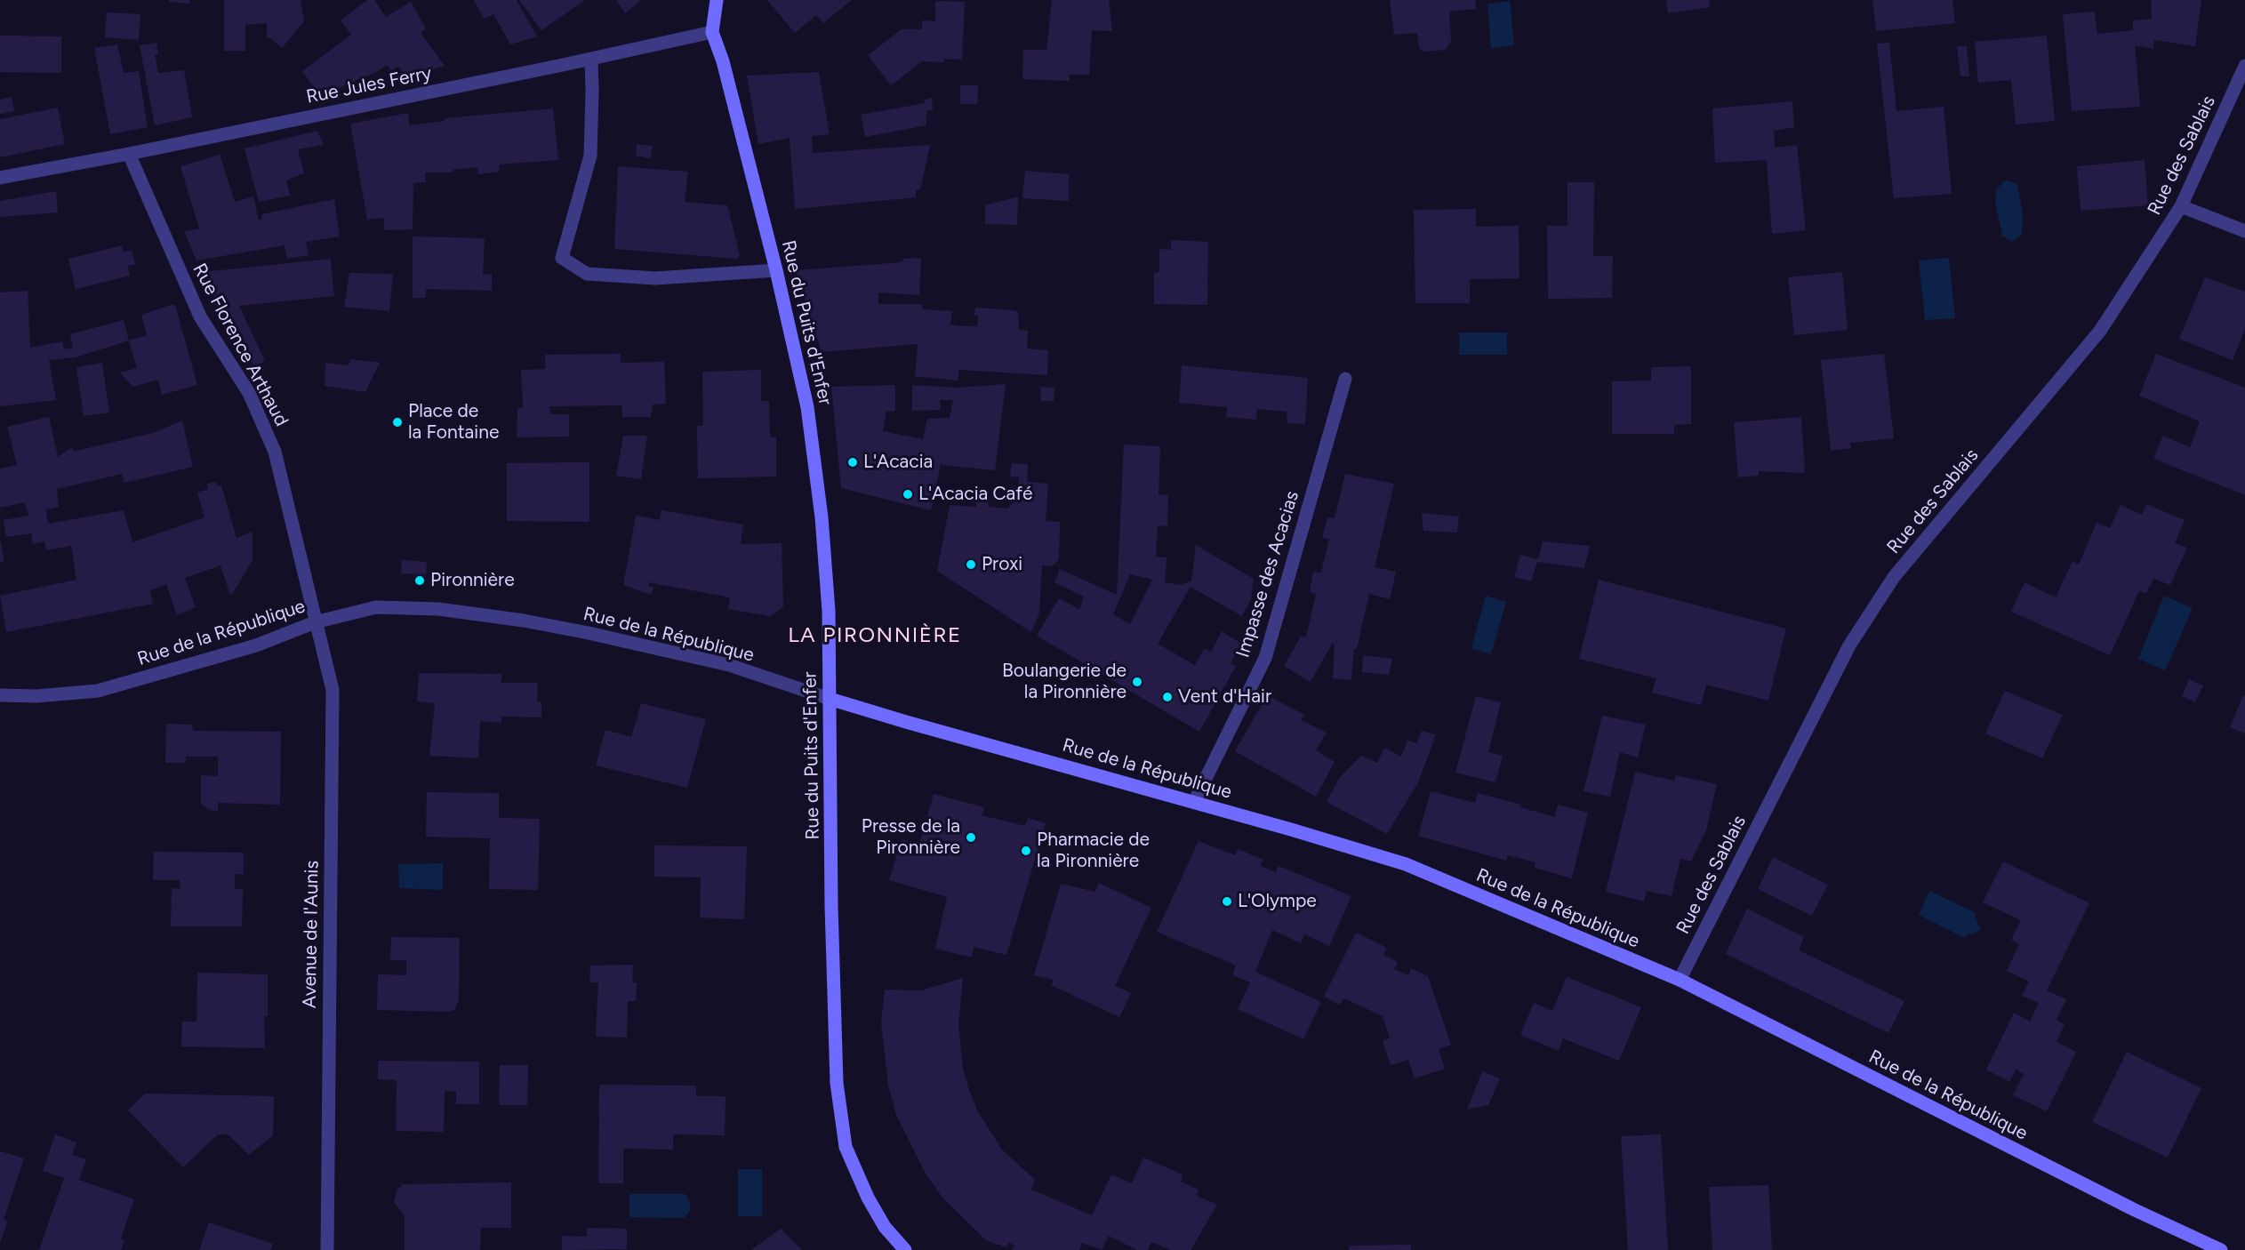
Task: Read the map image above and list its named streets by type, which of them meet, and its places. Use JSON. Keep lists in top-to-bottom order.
{
  "streets": {
    "street": [
      "Rue Jules Ferry",
      "Rue des Sablais",
      "Rue du Puits d'Enfer",
      "Rue Florence Arthaud",
      "Impasse des Acacias",
      "Rue de la République",
      "Avenue de l'Aunis"
    ]
  },
  "crossings": [
    ["Rue Jules Ferry", "Rue du Puits d'Enfer"],
    ["Rue Jules Ferry", "Rue Florence Arthaud"],
    ["Rue des Sablais", "Rue de la République"],
    ["Rue du Puits d'Enfer", "Rue de la République"],
    ["Rue Florence Arthaud", "Rue de la République"],
    ["Rue Florence Arthaud", "Avenue de l'Aunis"],
    ["Impasse des Acacias", "Rue de la République"],
    ["Rue de la République", "Avenue de l'Aunis"]
  ],
  "districts": ["LA PIRONNIÈRE"],
  "places": [
    "Place de la Fontaine",
    "L'Acacia",
    "L'Acacia Café",
    "Proxi",
    "Pironnière",
    "Boulangerie de la Pironnière",
    "Vent d'Hair",
    "Presse de la Pironnière",
    "Pharmacie de la Pironnière",
    "L'Olympe"
  ]
}
